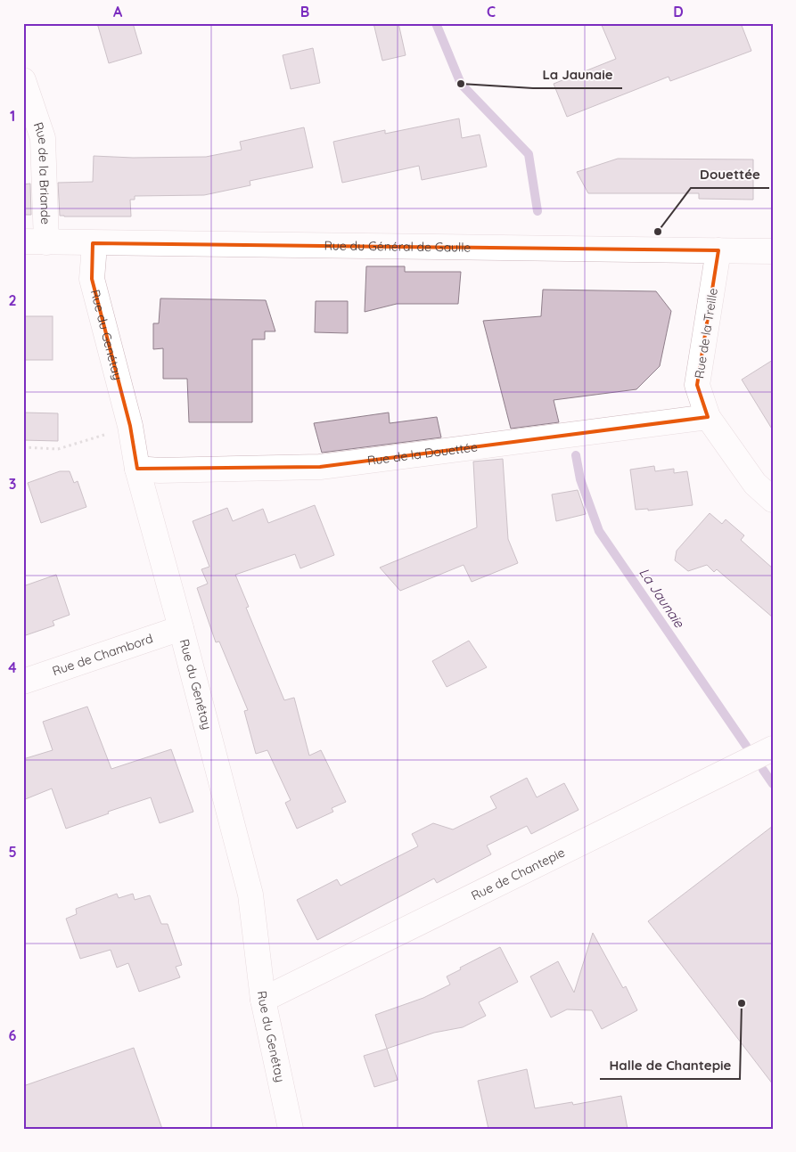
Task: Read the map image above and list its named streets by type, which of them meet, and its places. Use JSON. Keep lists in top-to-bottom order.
{
  "streets": {
    "street": [
      "Rue de la Briande",
      "Rue du Général de Gaulle",
      "Rue de la Treille",
      "Rue du Genétay",
      "Rue de la Douettée",
      "Rue de Chambord",
      "Rue de Chantepie"
    ]
  },
  "crossings": [
    ["Rue de la Briande", "Rue du Général de Gaulle"],
    ["Rue du Général de Gaulle", "Rue de la Treille"],
    ["Rue du Général de Gaulle", "Rue du Genétay"],
    ["Rue de la Treille", "Rue de la Douettée"],
    ["Rue du Genétay", "Rue de la Douettée"],
    ["Rue du Genétay", "Rue de Chambord"],
    ["Rue du Genétay", "Rue de Chantepie"]
  ],
  "water": ["La Jaunaie"],
  "places": ["La Jaunaie", "Douettée", "Halle de Chantepie"],
  "grid": {
    "columns": [
      "A",
      "B",
      "C",
      "D"
    ],
    "rows": [
      "1",
      "2",
      "3",
      "4",
      "5",
      "6"
    ]
  }
}
